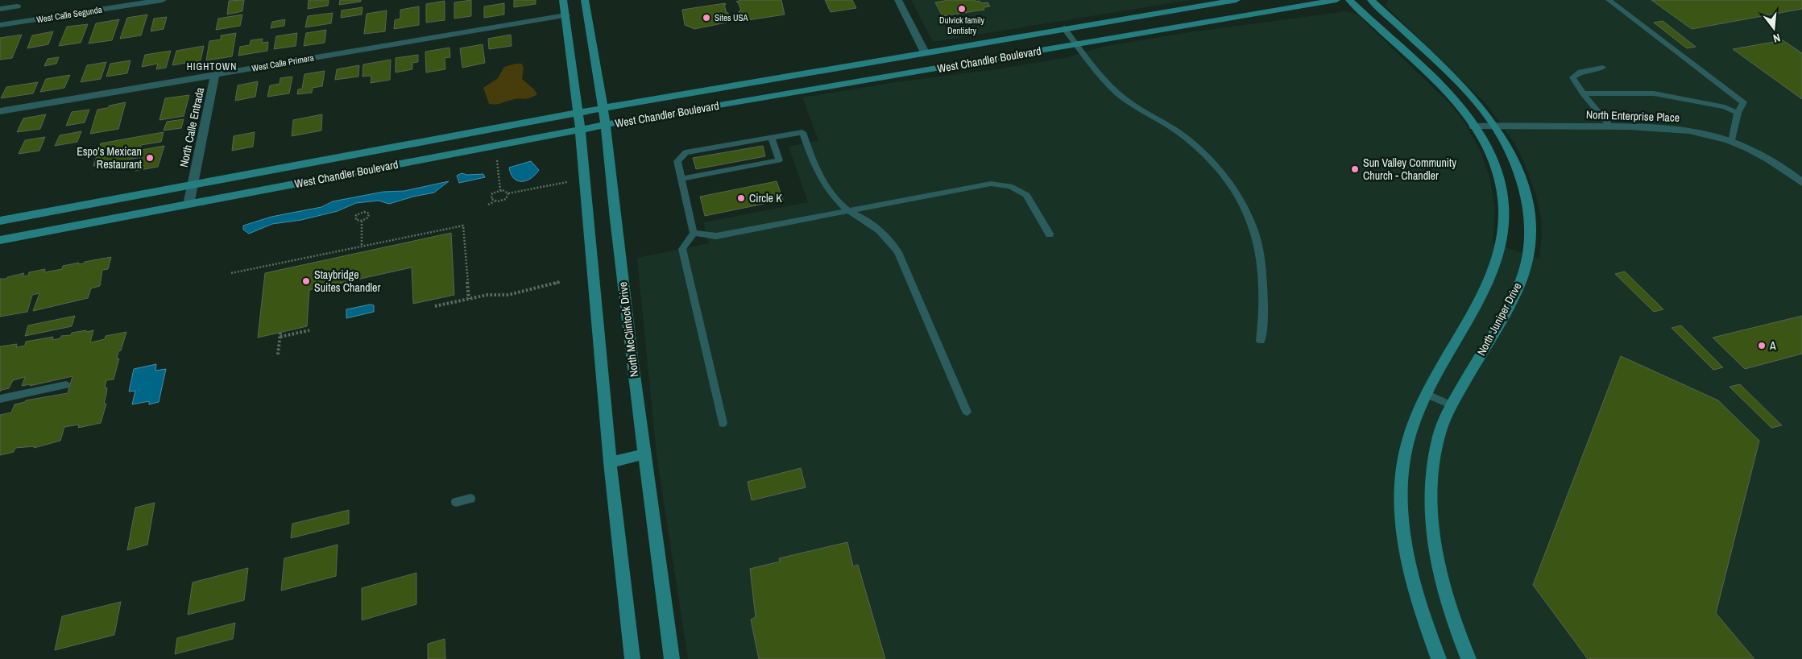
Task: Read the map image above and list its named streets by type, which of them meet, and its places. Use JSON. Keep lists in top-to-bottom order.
{
  "streets": {
    "main road": ["West Chandler Boulevard", "North Juniper Drive", "North McClintock Drive"],
    "street": [
      "West Calle Segunda",
      "West Calle Primera",
      "North Enterprise Place",
      "North Calle Entrada"
    ]
  },
  "crossings": [
    ["West Chandler Boulevard", "North Calle Entrada"],
    ["West Chandler Boulevard", "North McClintock Drive"],
    ["West Calle Primera", "North Calle Entrada"],
    ["North Enterprise Place", "North Juniper Drive"]
  ],
  "districts": ["HIGHTOWN"],
  "places": [
    "Dulvick family Dentistry",
    "Sites USA",
    "Espo’s Mexican Restaurant",
    "Sun Valley Community Church - Chandler",
    "Circle K",
    "Staybridge Suites Chandler",
    "A"
  ],
  "north": "bottom"
}
